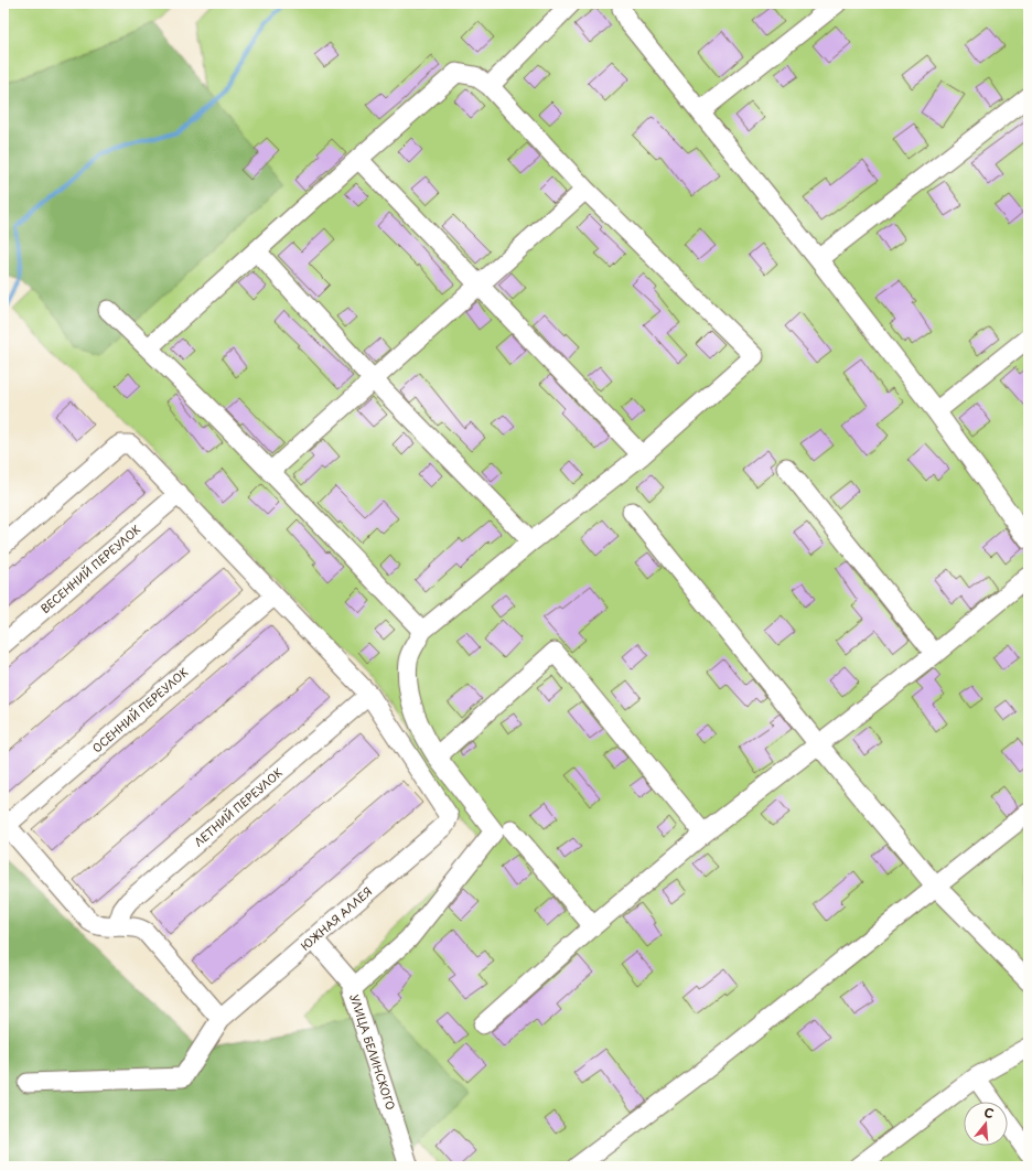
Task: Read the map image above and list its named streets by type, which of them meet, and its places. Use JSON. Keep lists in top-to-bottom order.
{
  "streets": {
    "street": [
      "ВЕСЕННИЙ ПЕРЕУЛОК",
      "ОСЕННИЙ ПЕРЕУЛОК",
      "ЛЕТНИЙ ПЕРЕУЛОК",
      "ЮЖНАЯ АЛЛЕЯ",
      "УЛИЦА БЕЛИНСКОГО"
    ]
  },
  "crossings": [
    ["ЛЕТНИЙ ПЕРЕУЛОК", "ЮЖНАЯ АЛЛЕЯ"]
  ],
  "north": "top"
}
